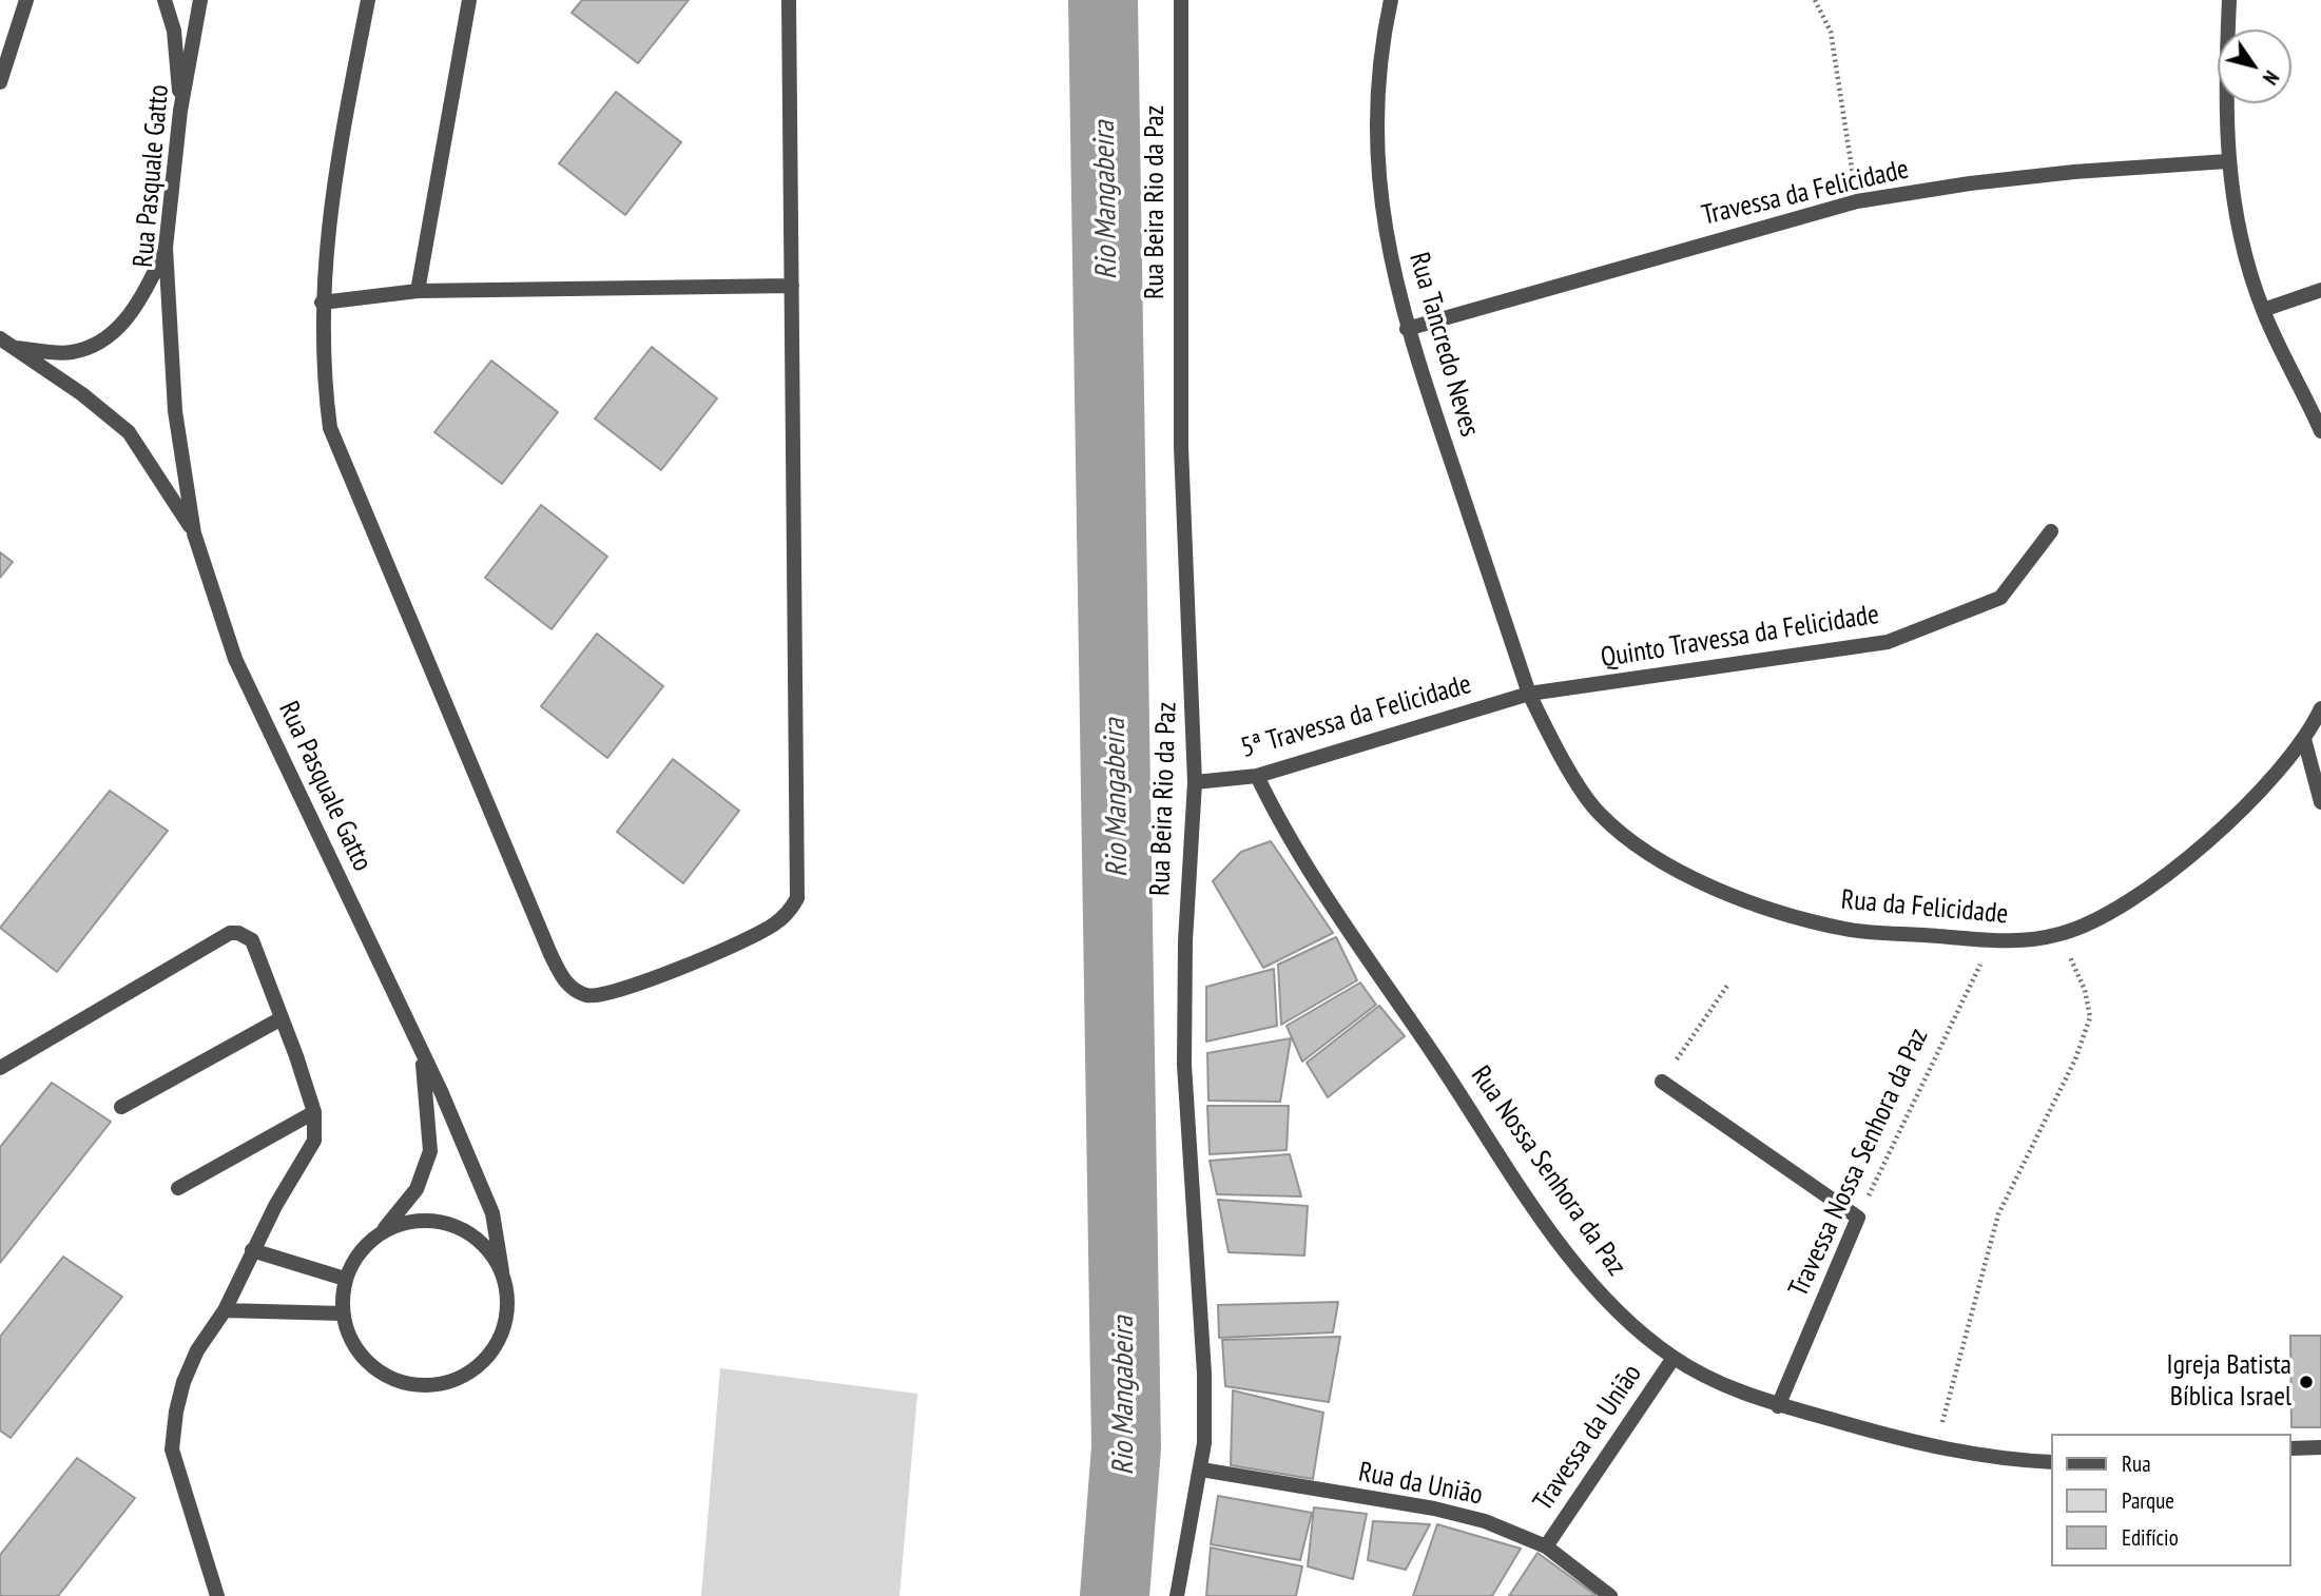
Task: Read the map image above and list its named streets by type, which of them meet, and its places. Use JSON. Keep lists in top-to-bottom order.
{
  "streets": {
    "street": [
      "Rua Pasquale Gatto",
      "Travessa da Felicidade",
      "Rua Beira Rio da Paz",
      "Rua Tancredo Neves",
      "Quinto Travessa da Felicidade",
      "5ª Travessa da Felicidade",
      "Rua da Felicidade",
      "Travessa Nossa Senhora da Paz",
      "Rua Nossa Senhora da Paz",
      "Travessa da União",
      "Rua da União"
    ]
  },
  "crossings": [
    ["Travessa da Felicidade", "Rua Tancredo Neves"],
    ["Rua Beira Rio da Paz", "5ª Travessa da Felicidade"],
    ["Rua Beira Rio da Paz", "Rua da União"],
    ["Rua Tancredo Neves", "Quinto Travessa da Felicidade"],
    ["Rua Tancredo Neves", "5ª Travessa da Felicidade"],
    ["Rua Tancredo Neves", "Rua da Felicidade"],
    ["Quinto Travessa da Felicidade", "5ª Travessa da Felicidade"],
    ["Quinto Travessa da Felicidade", "Rua da Felicidade"],
    ["5ª Travessa da Felicidade", "Rua da Felicidade"],
    ["5ª Travessa da Felicidade", "Rua Nossa Senhora da Paz"],
    ["Rua da Felicidade", "Travessa Nossa Senhora da Paz"],
    ["Travessa Nossa Senhora da Paz", "Rua Nossa Senhora da Paz"],
    ["Rua Nossa Senhora da Paz", "Travessa da União"],
    ["Travessa da União", "Rua da União"]
  ],
  "water": ["Rio Mangabeira"],
  "places": ["Igreja Batista Bíblica Israel"],
  "legend": ["Rua", "Parque", "Edifício"],
  "north": "bottom right"
}
